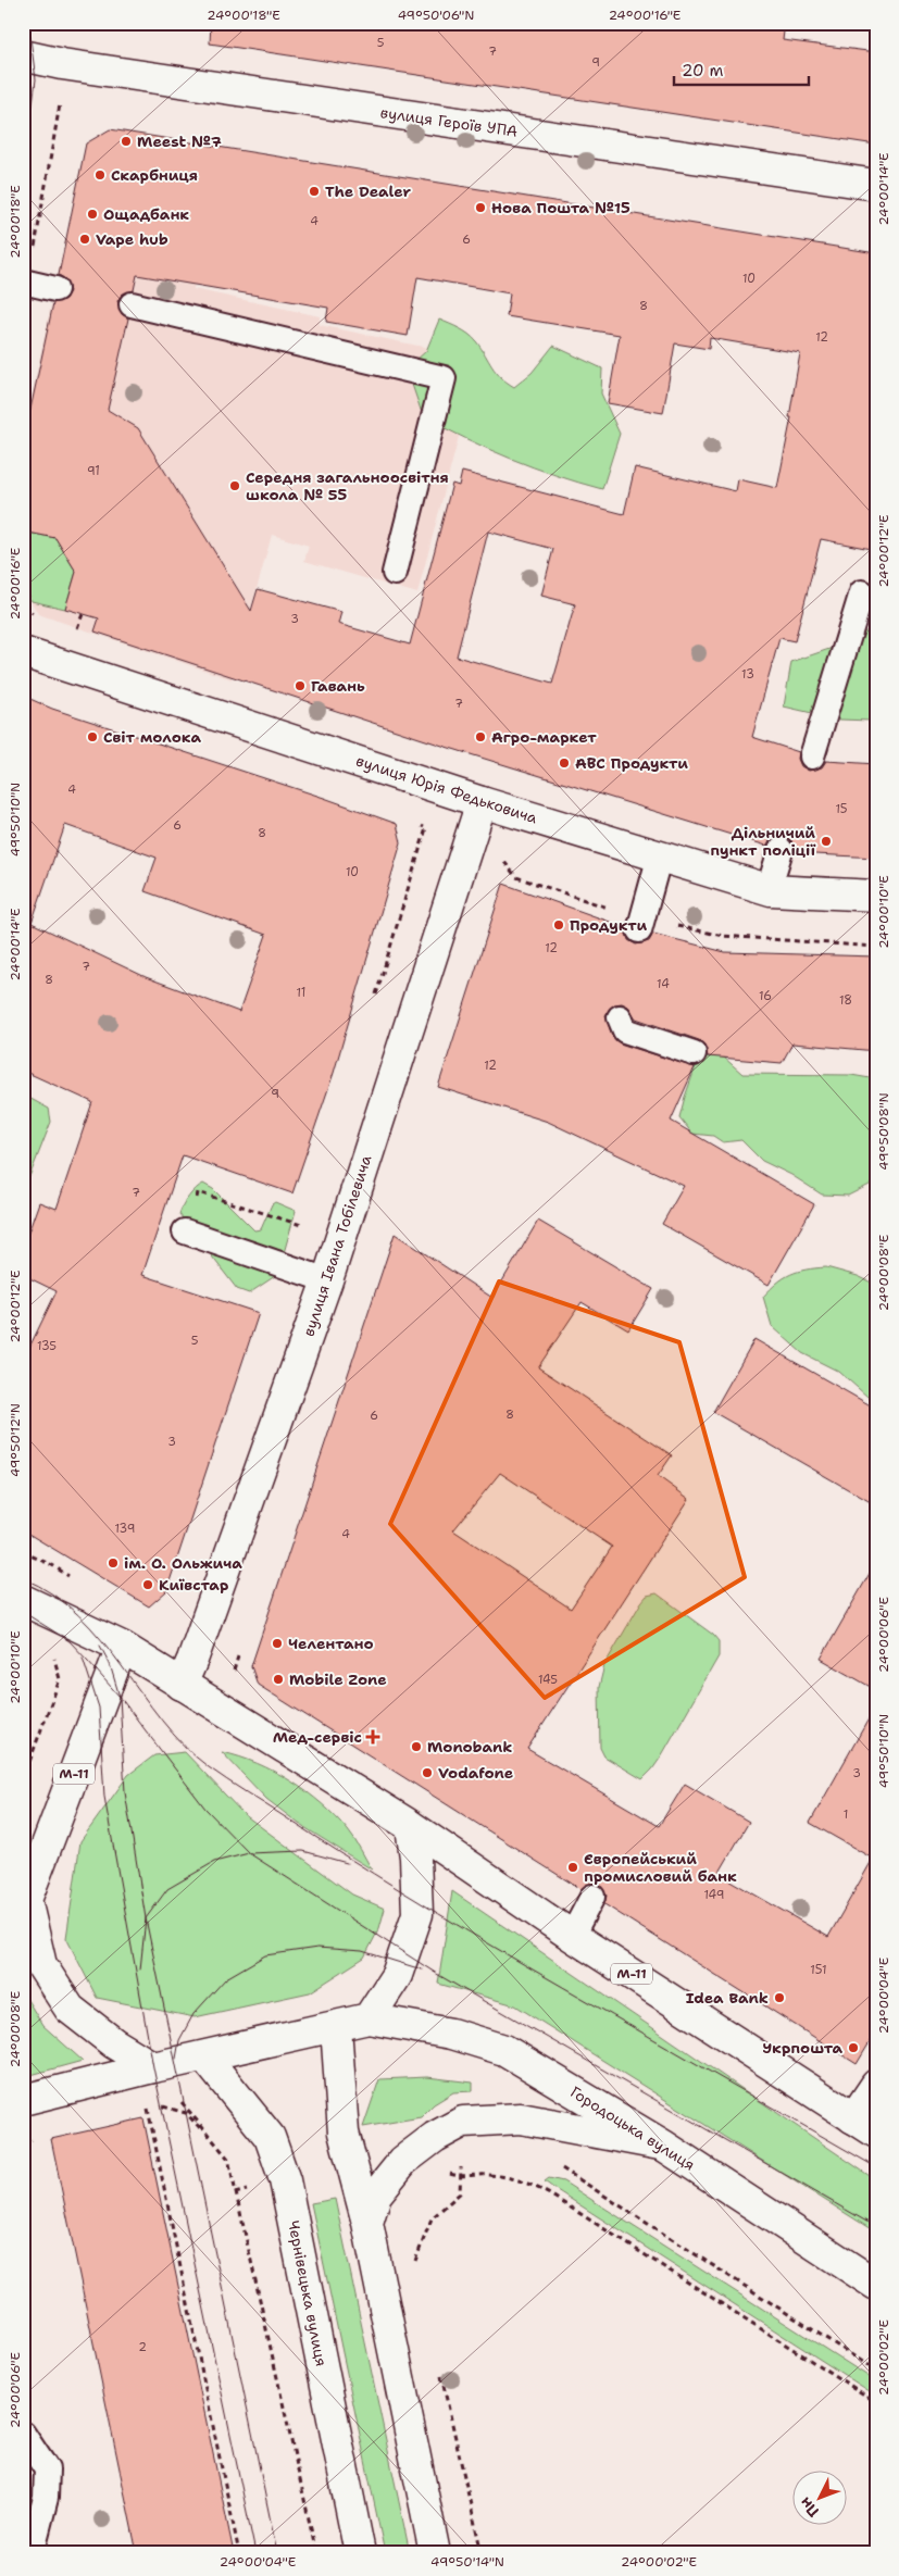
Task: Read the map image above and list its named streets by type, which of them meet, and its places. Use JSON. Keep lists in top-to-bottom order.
{
  "streets": {
    "main road": [
      "вулиця Героїв УПА",
      "вулиця Юрія Федьковича",
      "вулиця Івана Тобілевича",
      "М-11",
      "Городоцька вулиця",
      "Чернівецька вулиця"
    ]
  },
  "crossings": [
    ["вулиця Юрія Федьковича", "вулиця Івана Тобілевича"],
    ["вулиця Івана Тобілевича", "М-11"]
  ],
  "places": {
    "other": [
      "Meest №7",
      "Скарбниця",
      "The Dealer",
      "Нова Пошта №15",
      "Ощадбанк",
      "Vape hub",
      "Середня загальноосвітня школа № 55",
      "Гавань",
      "Світ молока",
      "Агро-маркет",
      "ABC Продукти",
      "Дільничий пункт поліції",
      "Продукти",
      "ім. О. Ольжича",
      "Київстар",
      "Челентано",
      "Mobile Zone",
      "Monobank",
      "Vodafone",
      "Європейський промисловий банк",
      "Idea Bank",
      "Укрпошта"
    ],
    "health": ["Мед-сервіс"]
  },
  "house_numbers": [
    "5",
    "7",
    "9",
    "4",
    "6",
    "10",
    "8",
    "12",
    "91",
    "3",
    "13",
    "7",
    "4",
    "15",
    "6",
    "8",
    "10",
    "12",
    "7",
    "8",
    "14",
    "11",
    "16",
    "18",
    "12",
    "9",
    "7",
    "5",
    "135",
    "8",
    "6",
    "3",
    "139",
    "4",
    "145",
    "3",
    "1",
    "149",
    "151",
    "2"
  ],
  "scale_bar": "20 m",
  "north": "bottom left",
  "coordinates": [
    "24°00'18\"E",
    "49°50'06\"N",
    "24°00'16\"E",
    "24°00'14\"E",
    "24°00'12\"E",
    "49°50'10\"N",
    "24°00'10\"E",
    "49°50'08\"N",
    "24°00'08\"E",
    "49°50'12\"N",
    "24°00'06\"E",
    "24°00'04\"E",
    "24°00'02\"E",
    "49°50'14\"N"
  ]
}
